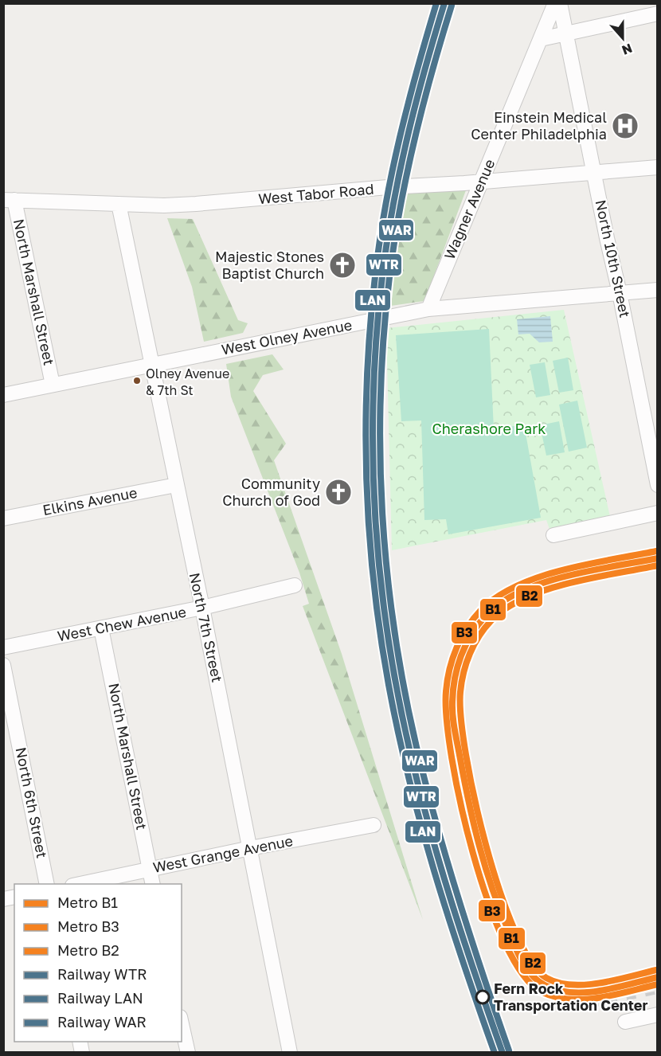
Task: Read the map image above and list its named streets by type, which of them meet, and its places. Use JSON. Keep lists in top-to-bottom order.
{
  "streets": {
    "street": [
      "West Tabor Road",
      "Wagner Avenue",
      "North 10th Street",
      "North Marshall Street",
      "West Olney Avenue",
      "Elkins Avenue",
      "West Chew Avenue",
      "North 7th Street",
      "North 6th Street",
      "West Grange Avenue"
    ]
  },
  "crossings": [
    ["West Tabor Road", "Wagner Avenue"],
    ["West Tabor Road", "North 10th Street"],
    ["West Tabor Road", "North Marshall Street"],
    ["West Tabor Road", "North 7th Street"],
    ["Wagner Avenue", "West Olney Avenue"],
    ["North 10th Street", "West Olney Avenue"],
    ["North Marshall Street", "West Olney Avenue"],
    ["North Marshall Street", "West Chew Avenue"],
    ["North Marshall Street", "West Grange Avenue"],
    ["West Olney Avenue", "North 7th Street"],
    ["Elkins Avenue", "North 7th Street"],
    ["West Chew Avenue", "North 7th Street"],
    ["North 7th Street", "West Grange Avenue"]
  ],
  "parks": ["Cherashore Park"],
  "places": {
    "hospital": ["Einstein Medical Center Philadelphia"],
    "church": ["Majestic Stones Baptist Church", "Community Church of God"],
    "other": ["Olney Avenue & 7th St", "Fern Rock Transportation Center"]
  },
  "lines": [
    "rail line WTR",
    "rail line LAN",
    "rail line WAR",
    "metro line B3",
    "metro line B1",
    "metro line B2"
  ],
  "legend": [
    "Metro B1",
    "Metro B3",
    "Metro B2",
    "Railway WTR",
    "Railway LAN",
    "Railway WAR"
  ],
  "north": "bottom"
}
